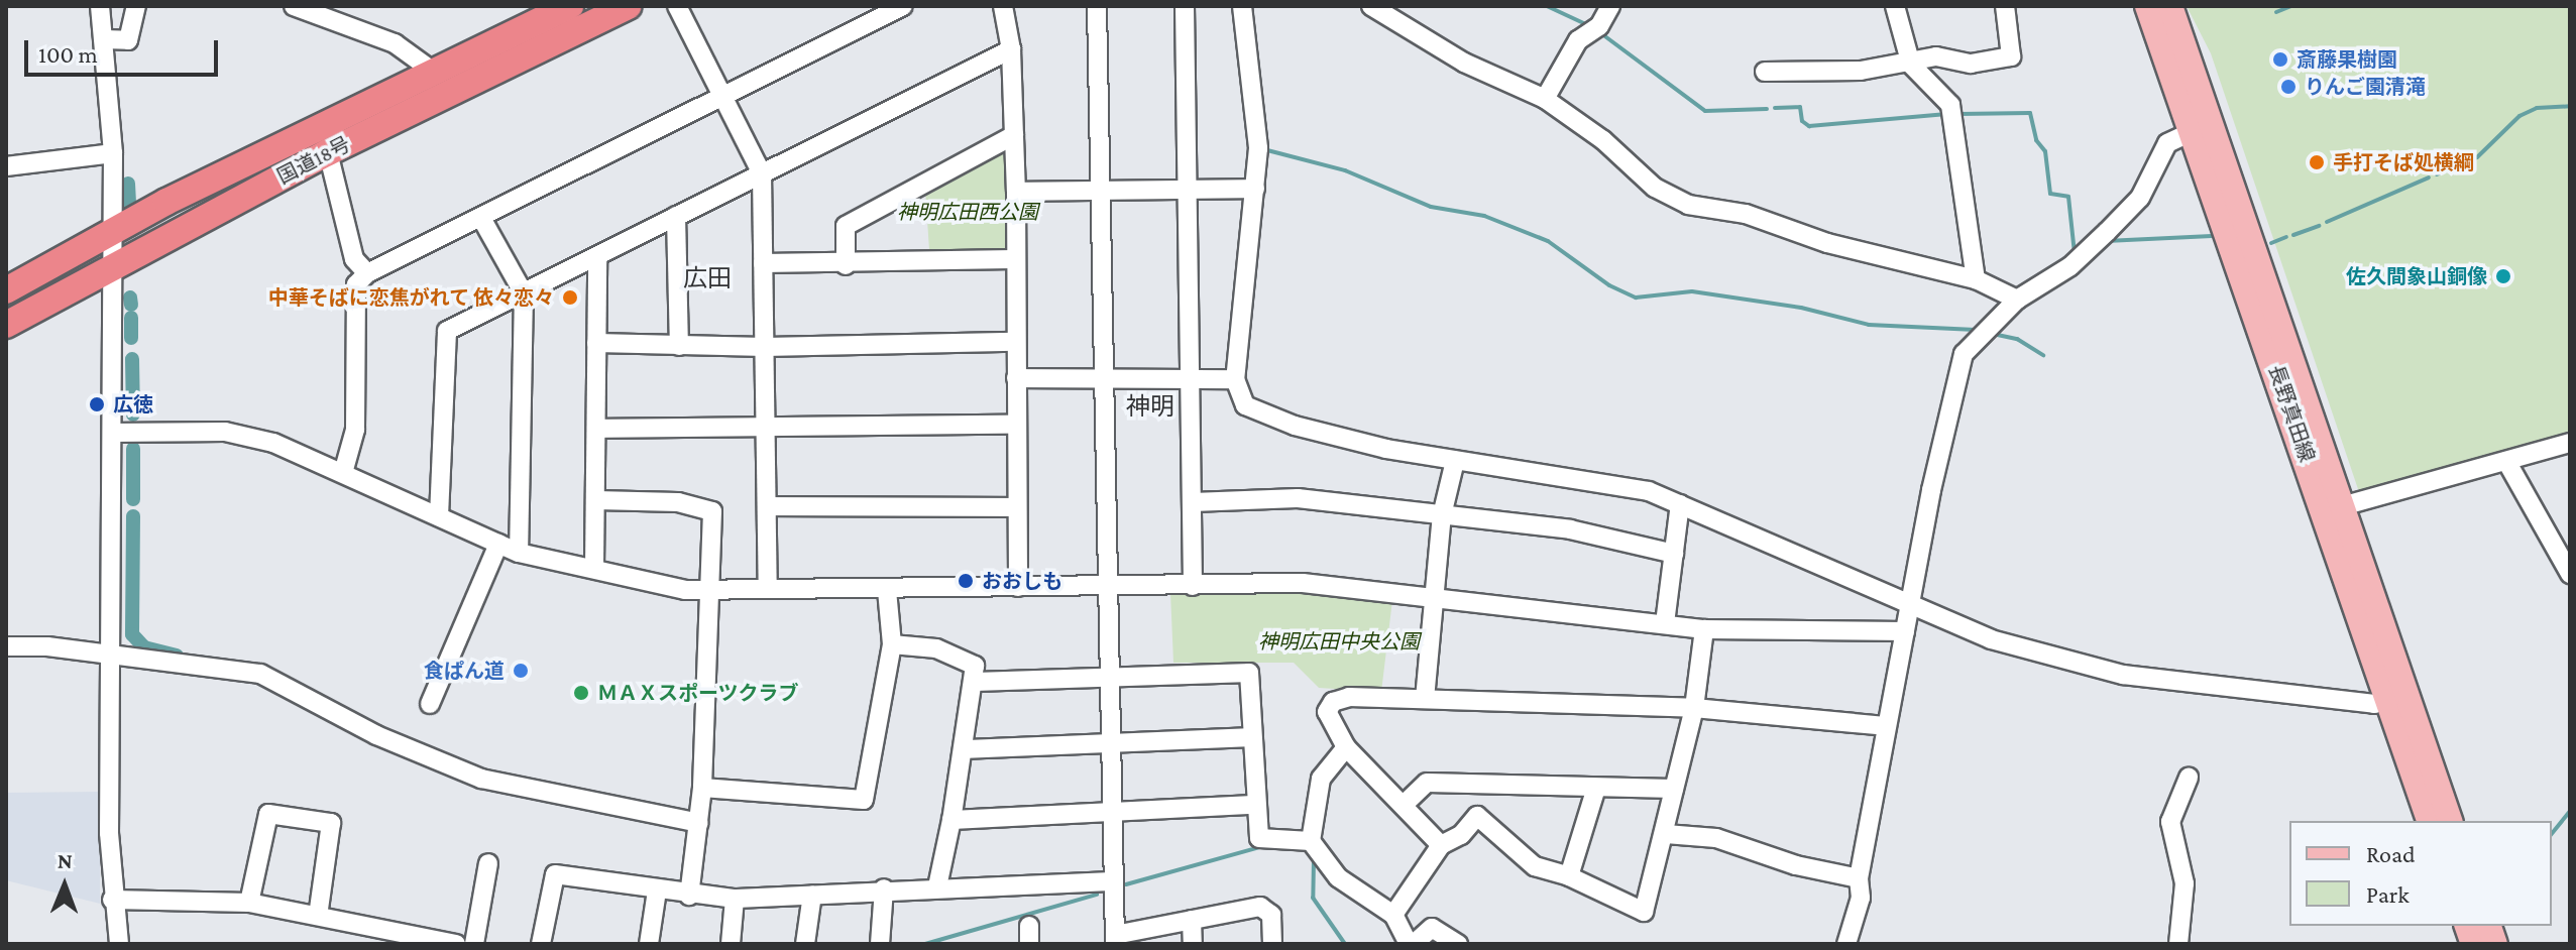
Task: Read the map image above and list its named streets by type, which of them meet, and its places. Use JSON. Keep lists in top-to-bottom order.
{
  "streets": {
    "highway": ["国道18号"],
    "main road": ["長野真田線"]
  },
  "districts": ["広田", "神明"],
  "parks": ["神明広田西公園", "神明広田中央公園"],
  "places": [
    "斎藤果樹園",
    "りんご園清滝",
    "手打そば処横綱",
    "佐久間象山銅像",
    "中華そばに恋焦がれて 依々恋々",
    "広徳",
    "おおしも",
    "食ぱん道",
    "ＭＡＸスポーツクラブ"
  ],
  "legend": ["Road", "Park"],
  "scale_bar": "100 m",
  "north": "top"
}
